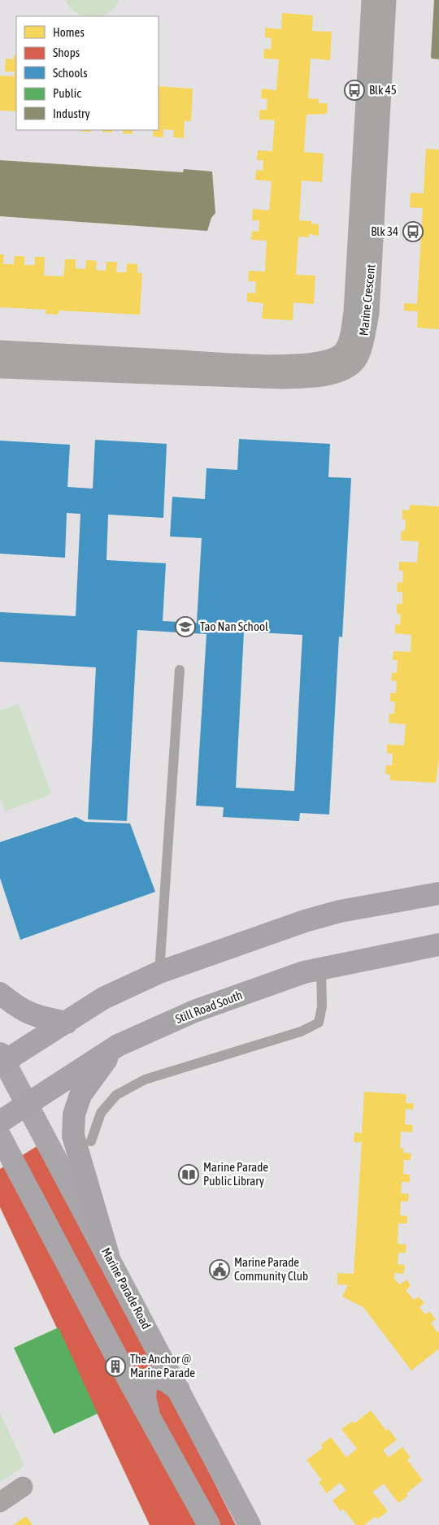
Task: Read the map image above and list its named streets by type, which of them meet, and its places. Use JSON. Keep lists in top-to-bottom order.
{
  "streets": {
    "highway": ["Still Road South"],
    "main road": ["Marine Parade Road"],
    "street": ["Marine Crescent"]
  },
  "crossings": [
    ["Still Road South", "Marine Parade Road"]
  ],
  "places": {
    "bus stop": ["Blk 45", "Blk 34"],
    "school or university": ["Tao Nan School"],
    "library": ["Marine Parade Public Library"],
    "public building": ["Marine Parade Community Club"],
    "building": ["The Anchor @ Marine Parade"]
  },
  "legend": [
    "Homes",
    "Shops",
    "Schools",
    "Public",
    "Industry"
  ]
}
